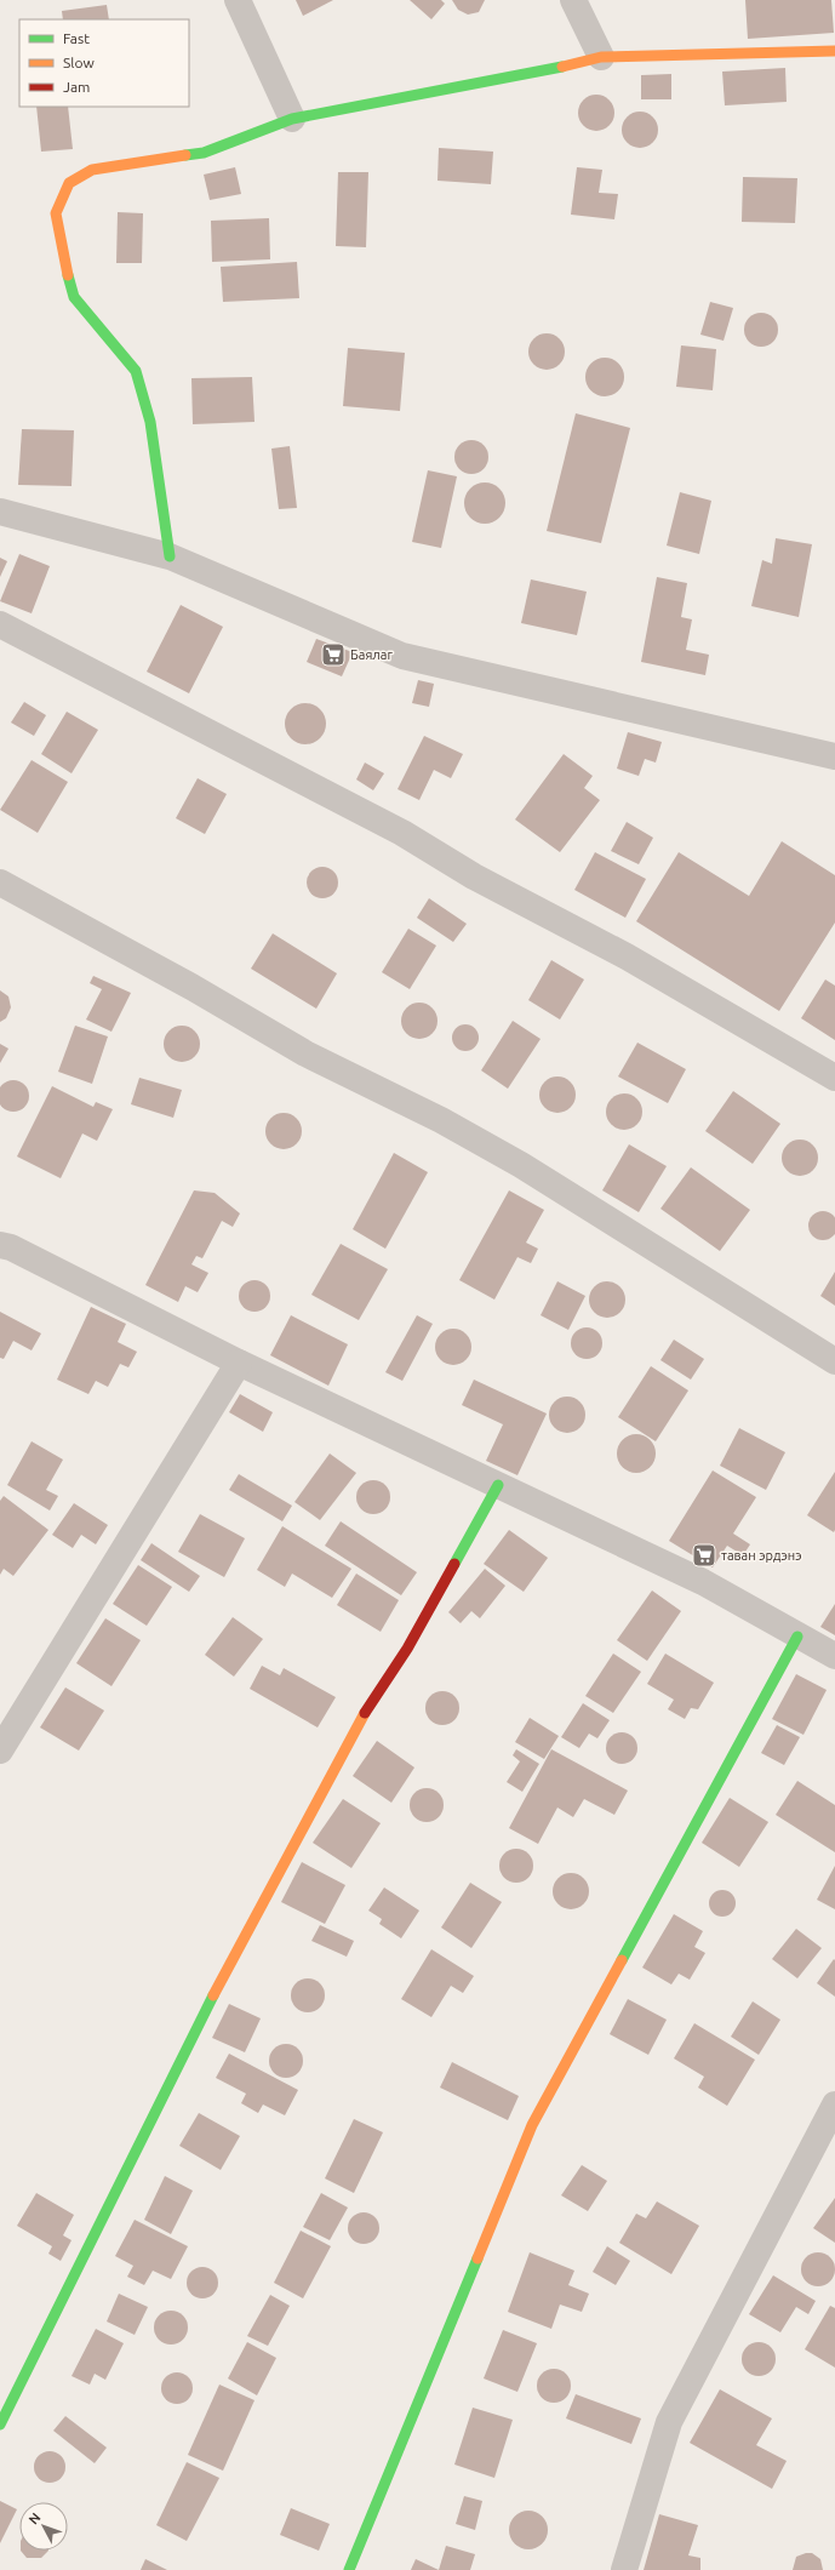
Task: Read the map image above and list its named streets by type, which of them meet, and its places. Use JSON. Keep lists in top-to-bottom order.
{
  "places": {
    "supermarket": ["Баялаг", "таван эрдэнэ"]
  },
  "legend": ["Fast", "Slow", "Jam"],
  "north": "top left"
}
